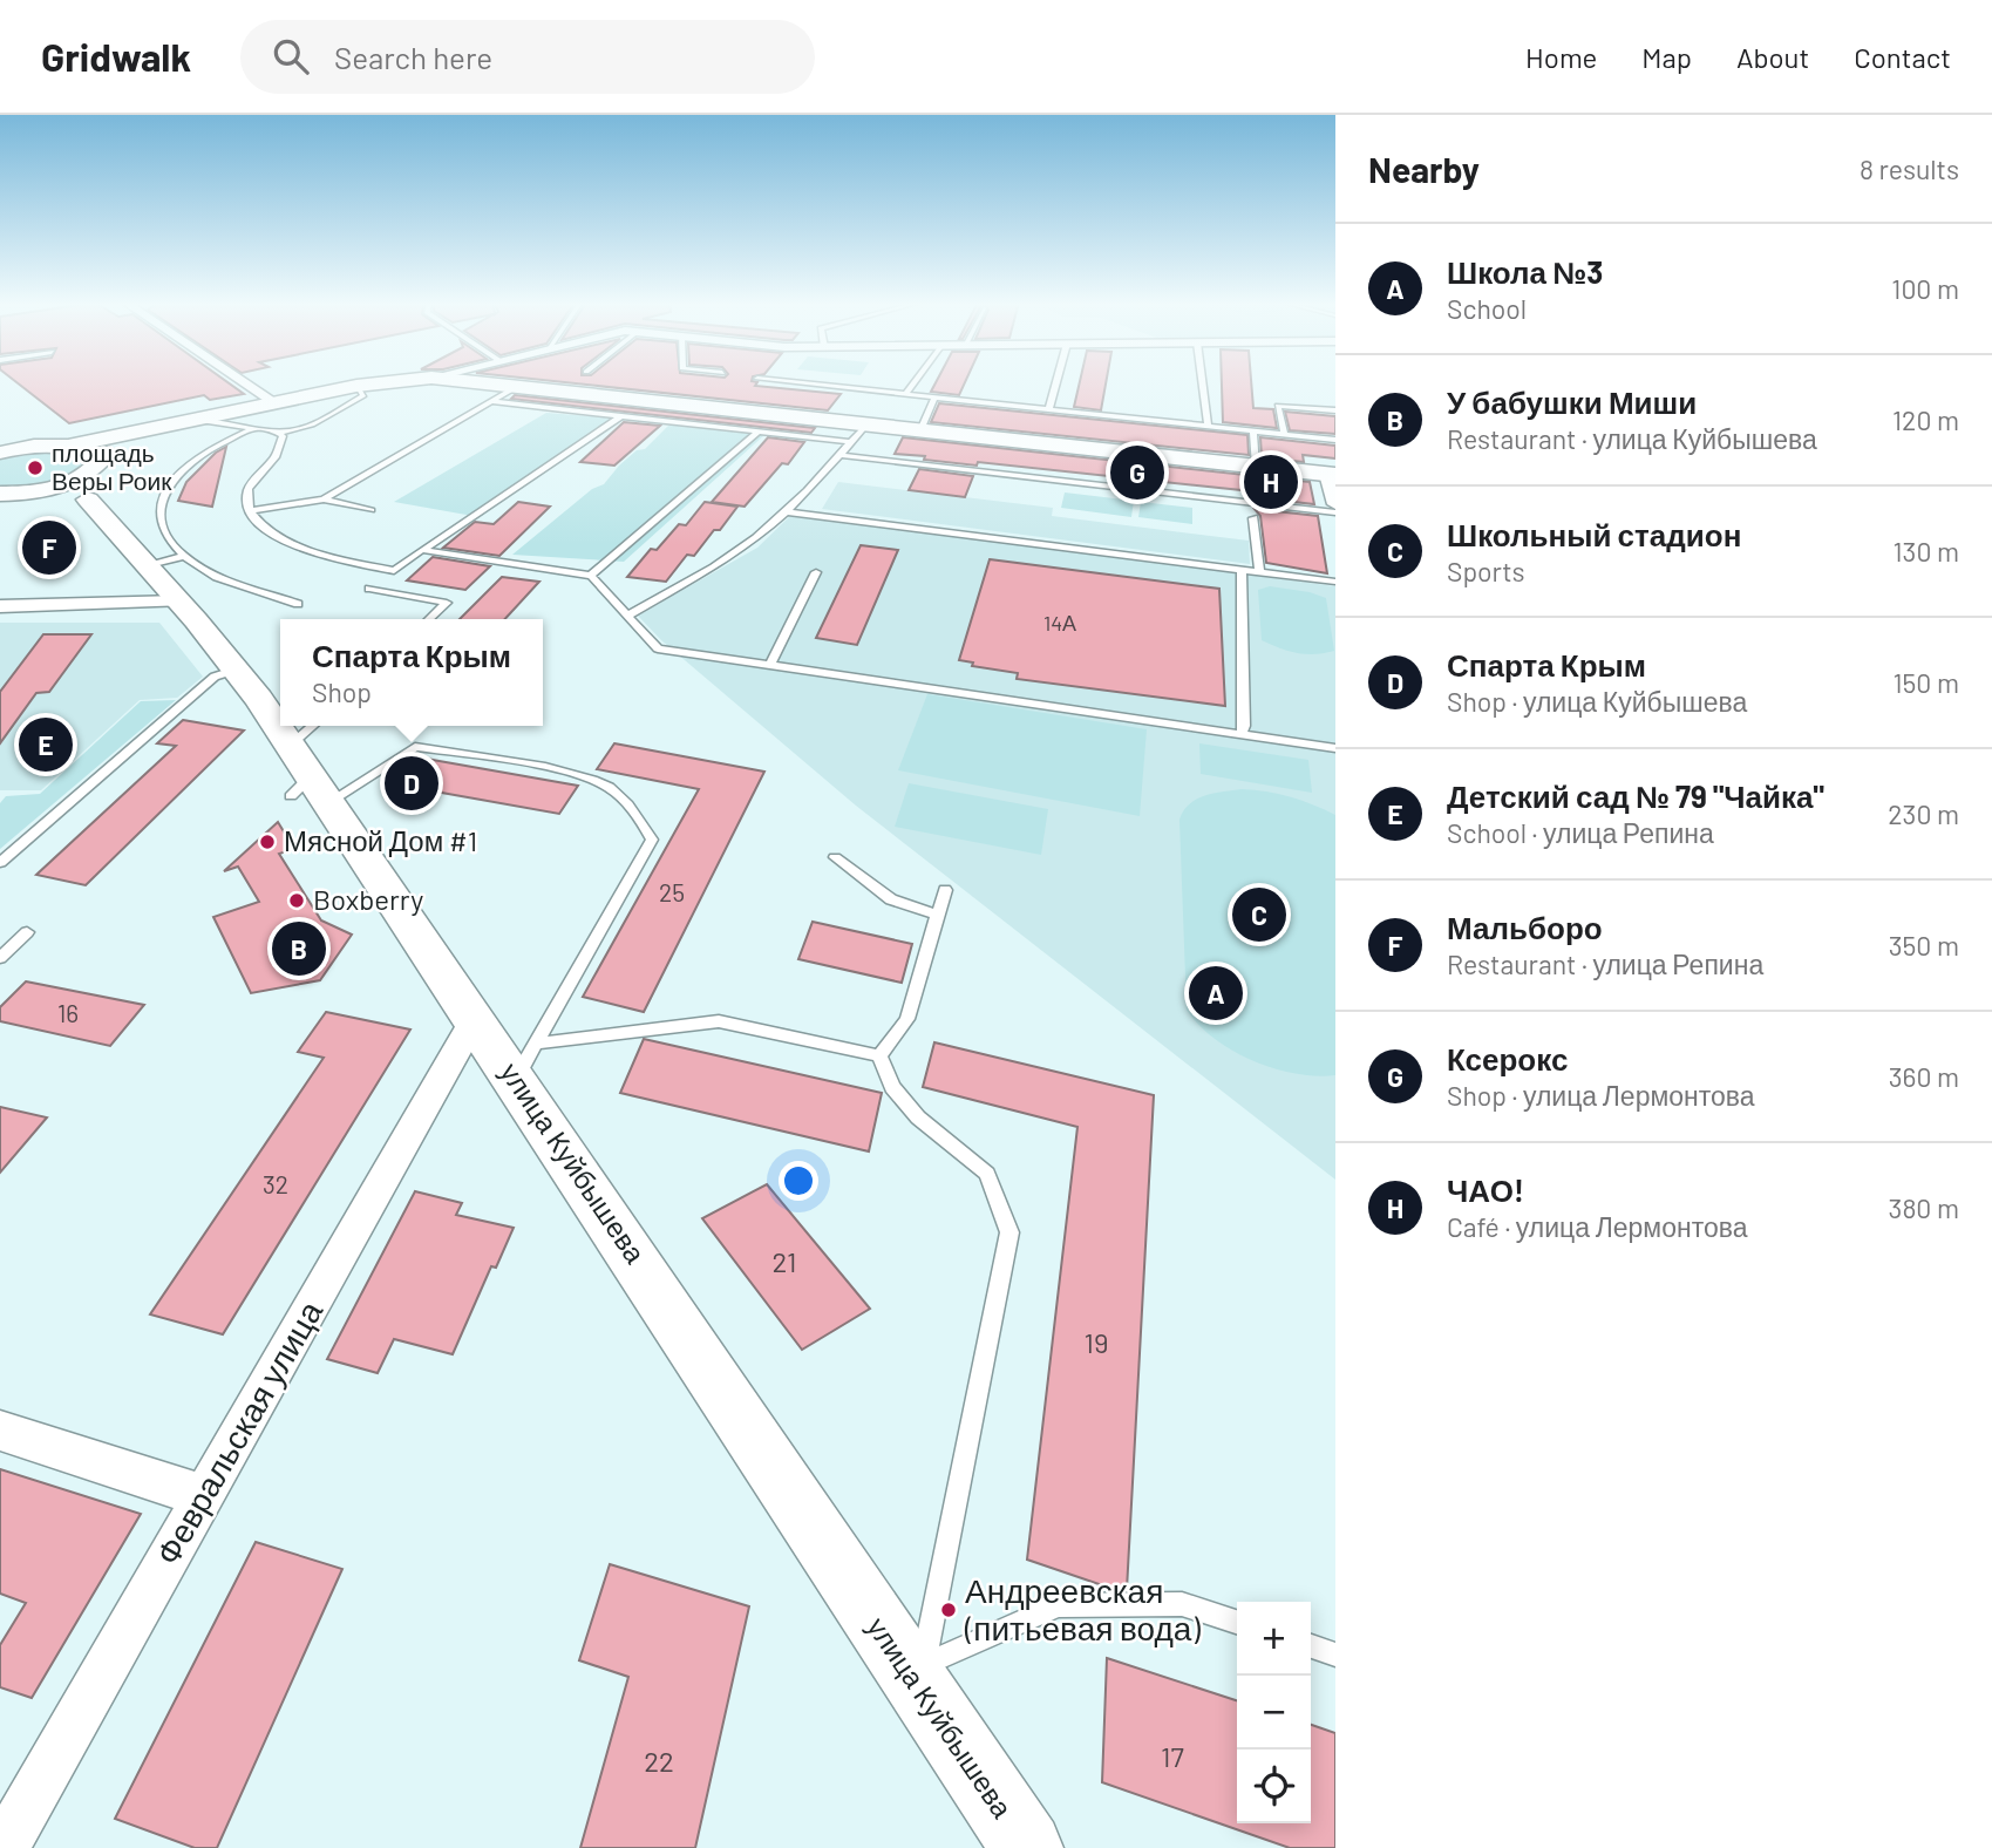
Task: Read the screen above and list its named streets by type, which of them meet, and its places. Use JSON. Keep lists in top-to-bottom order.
{
  "streets": {
    "main road": ["улица Куйбышева"],
    "street": ["Февральская улица"]
  },
  "crossings": [
    ["улица Куйбышева", "Февральская улица"]
  ],
  "places": [
    "площадь Веры Роик",
    "Мясной Дом #1",
    "Boxberry",
    "Андреевская (питьевая вода)"
  ],
  "house_numbers": [
    "14А",
    "25",
    "16",
    "32",
    "21",
    "19",
    "17",
    "22"
  ],
  "page": {
    "header": "Gridwalk",
    "search": "Search here",
    "nav": [
      "Home",
      "Map",
      "About",
      "Contact"
    ],
    "heading": ["Nearby", "8 results"],
    "list": [
      {
        "mark": "A",
        "name": "Школа №3",
        "note": "School",
        "value": "100 m"
      },
      {
        "mark": "B",
        "name": "У бабушки Миши",
        "note": "Restaurant · улица Куйбышева",
        "value": "120 m"
      },
      {
        "mark": "C",
        "name": "Школьный стадион",
        "note": "Sports",
        "value": "130 m"
      },
      {
        "mark": "D",
        "name": "Спарта Крым",
        "note": "Shop · улица Куйбышева",
        "value": "150 m"
      },
      {
        "mark": "E",
        "name": "Детский сад № 79 \"Чайка\"",
        "note": "School · улица Репина",
        "value": "230 m"
      },
      {
        "mark": "F",
        "name": "Мальборо",
        "note": "Restaurant · улица Репина",
        "value": "350 m"
      },
      {
        "mark": "G",
        "name": "Ксерокс",
        "note": "Shop · улица Лермонтова",
        "value": "360 m"
      },
      {
        "mark": "H",
        "name": "ЧАО!",
        "note": "Café · улица Лермонтова",
        "value": "380 m"
      }
    ],
    "pins": [
      "G",
      "H",
      "F",
      "E",
      "D",
      "C",
      "B",
      "A"
    ],
    "popup": ["Спарта Крым", "Shop"],
    "map_buttons": ["+", "−"]
  }
}
